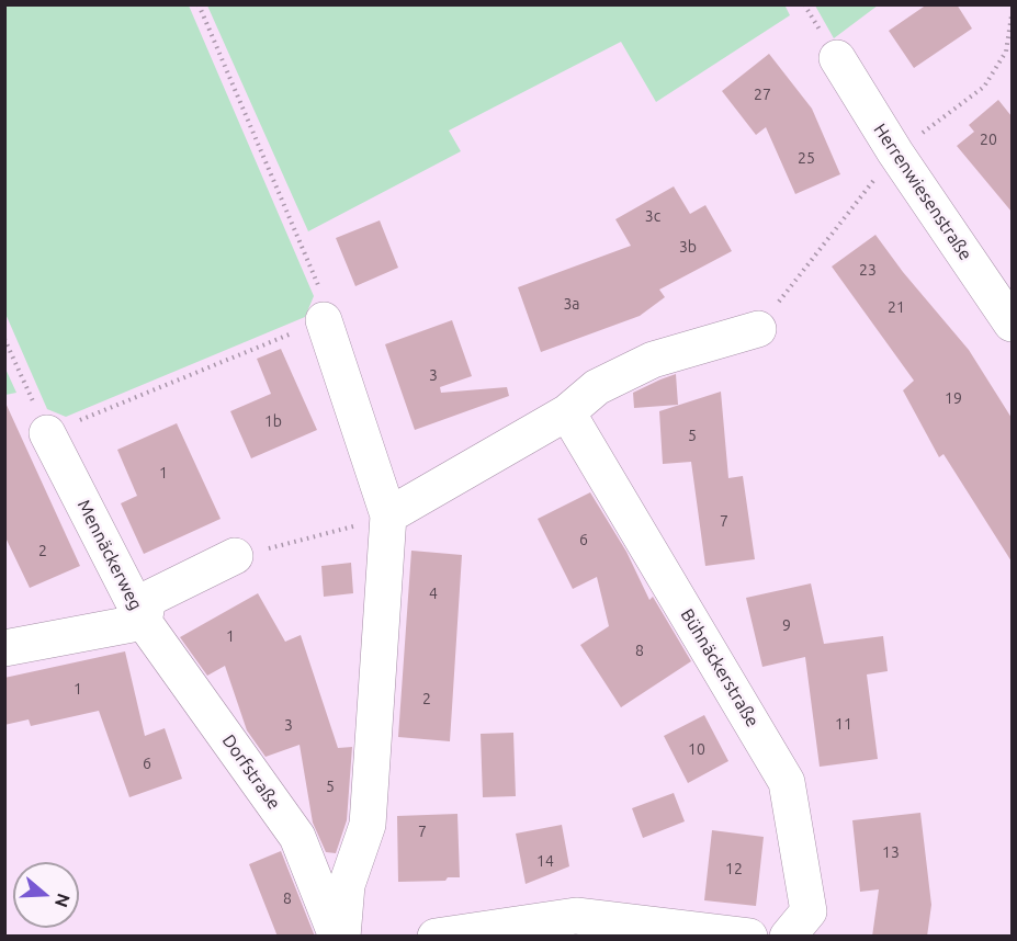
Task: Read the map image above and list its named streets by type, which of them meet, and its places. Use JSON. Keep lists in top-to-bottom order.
{
  "streets": {
    "street": [
      "Herrenwiesenstraße",
      "Mennäckerweg",
      "Bühnäckerstraße",
      "Dorfstraße"
    ]
  },
  "crossings": [
    ["Mennäckerweg", "Dorfstraße"]
  ],
  "house_numbers": [
    "27",
    "20",
    "25",
    "3c",
    "3b",
    "23",
    "3a",
    "21",
    "3",
    "19",
    "1b",
    "5",
    "1",
    "7",
    "6",
    "2",
    "4",
    "9",
    "1",
    "8",
    "1",
    "2",
    "11",
    "3",
    "10",
    "6",
    "5",
    "7",
    "13",
    "14",
    "12",
    "8"
  ],
  "north": "right"
}
